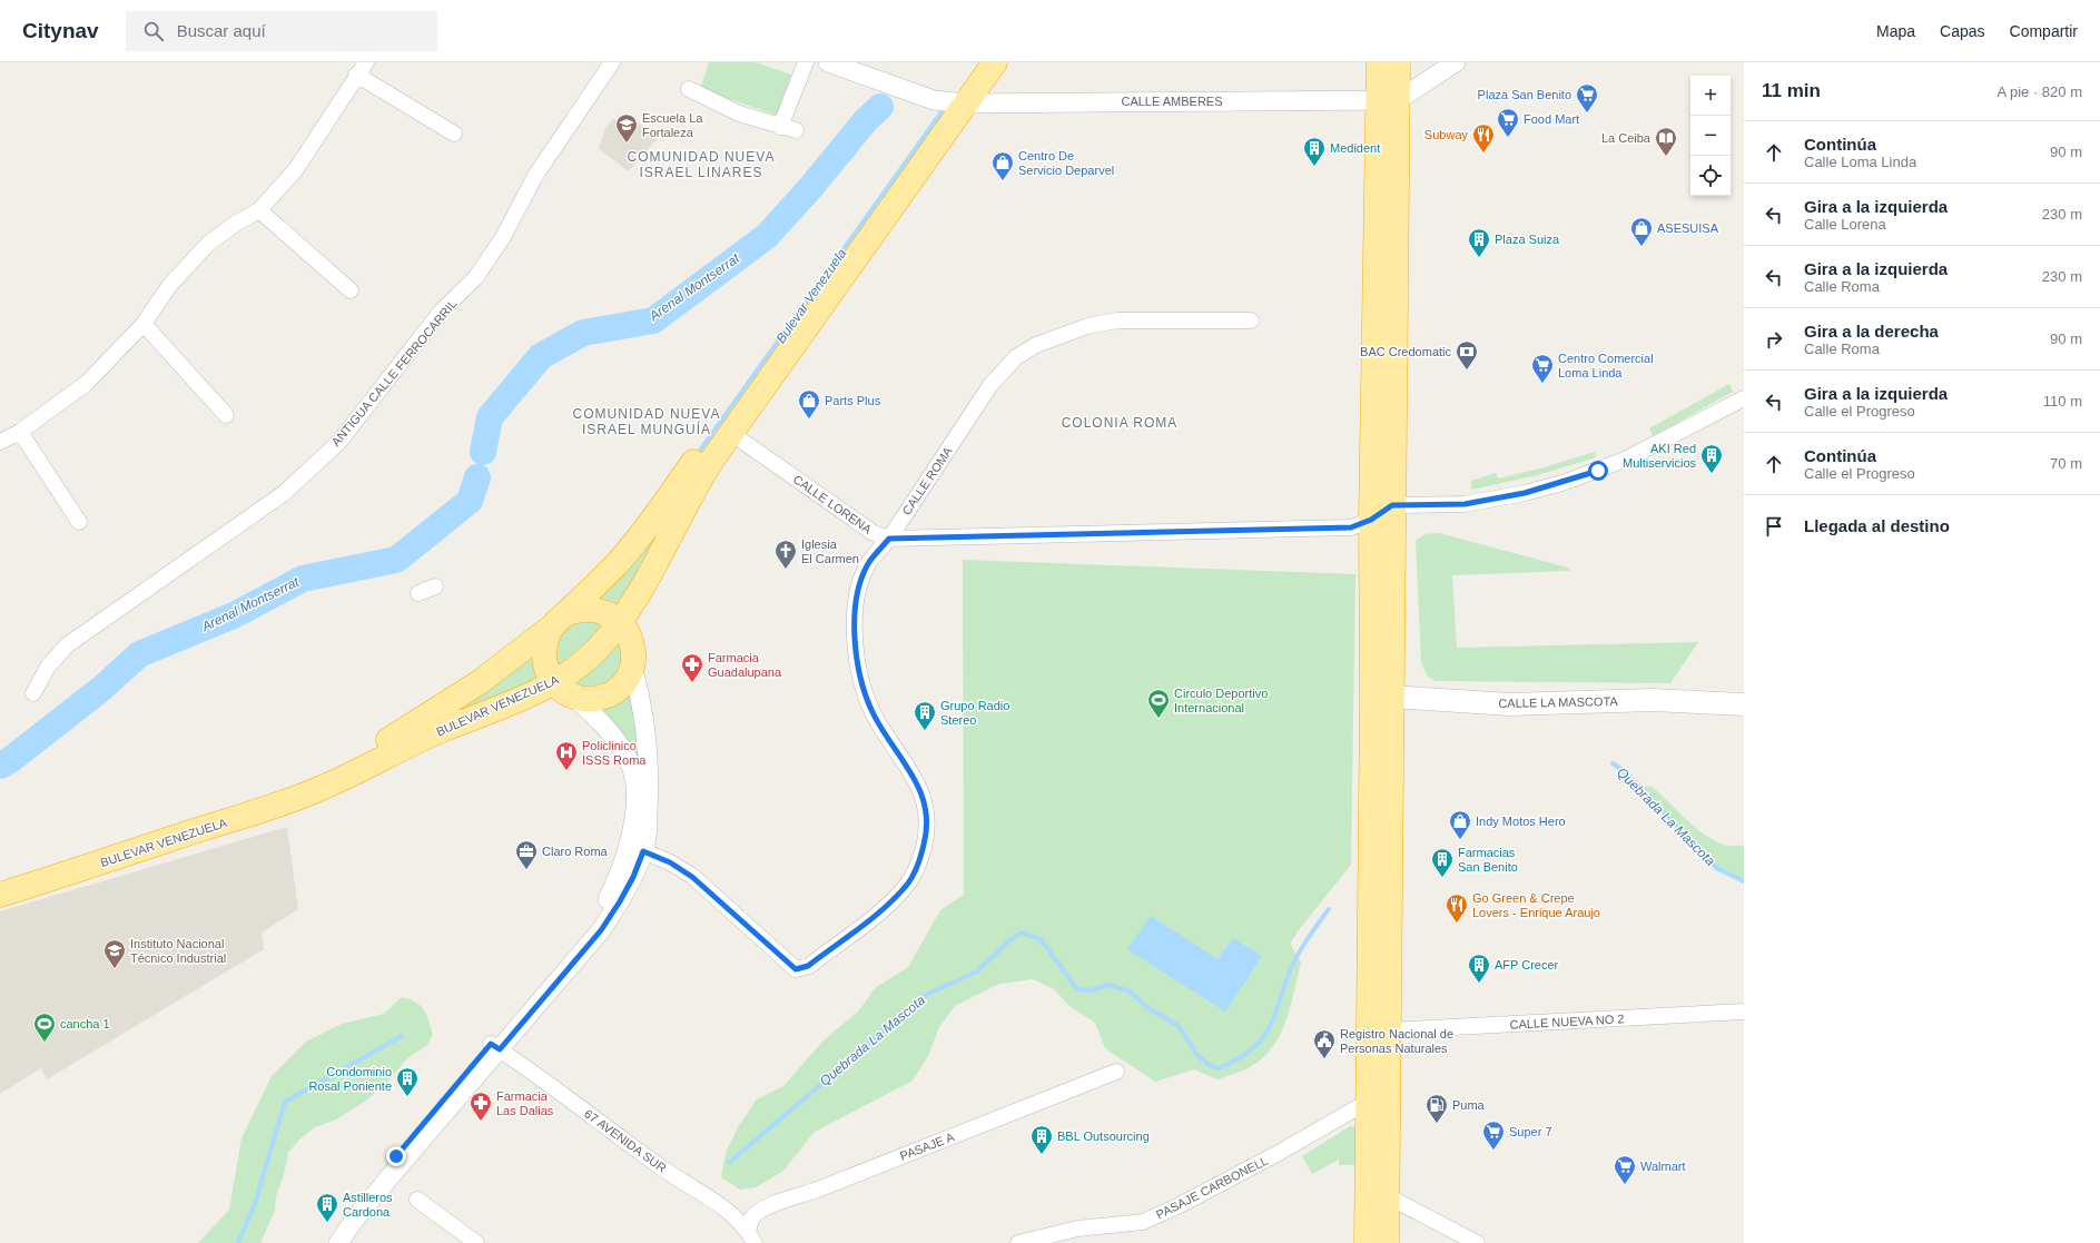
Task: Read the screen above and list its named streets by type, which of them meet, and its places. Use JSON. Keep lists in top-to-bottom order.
{
  "streets": {
    "highway": ["BULEVAR VENEZUELA"],
    "main road": ["CALLE LA MASCOTA"],
    "street": [
      "CALLE AMBERES",
      "ANTIGUA CALLE FERROCARRIL",
      "CALLE ROMA",
      "CALLE LORENA",
      "CALLE NUEVA NO 2",
      "67 AVENIDA SUR",
      "PASAJE A",
      "PASAJE CARBONELL"
    ]
  },
  "crossings": [
    ["CALLE AMBERES", "BULEVAR VENEZUELA"],
    ["CALLE ROMA", "CALLE LORENA"],
    ["CALLE LORENA", "BULEVAR VENEZUELA"],
    ["67 AVENIDA SUR", "PASAJE A"]
  ],
  "districts": ["COMUNIDAD NUEVA ISRAEL LINARES", "COMUNIDAD NUEVA ISRAEL MUNGUÍA", "COLONIA ROMA"],
  "water": ["Arenal Montserrat", "Bulevar Venezuela", "Quebrada La Mascota"],
  "places": {
    "supermarket": [
      "Plaza San Benito",
      "Food Mart",
      "Centro Comercial Loma Linda",
      "Super 7",
      "Walmart"
    ],
    "school or university": ["Escuela La Fortaleza", "Instituto Nacional Técnico Industrial"],
    "restaurant": ["Subway", "Go Green & Crepe Lovers - Enrique Araujo"],
    "library": ["La Ceiba"],
    "building": [
      "Medident",
      "Plaza Suiza",
      "AKI Red Multiservicios",
      "Grupo Radio Stereo",
      "Farmacias San Benito",
      "AFP Crecer",
      "Condominio Rosal Poniente",
      "BBL Outsourcing",
      "Astilleros Cardona"
    ],
    "shop": [
      "Centro De Servicio Deparvel",
      "ASESUISA",
      "Parts Plus",
      "Indy Motos Hero"
    ],
    "bank": ["BAC Credomatic"],
    "church": ["Iglesia El Carmen"],
    "pharmacy": ["Farmacia Guadalupana", "Farmacia Las Dalias"],
    "sports": ["Circulo Deportivo Internacional", "cancha 1"],
    "hospital": ["Policlinico ISSS Roma"],
    "office": ["Claro Roma"],
    "public building": ["Registro Nacional de Personas Naturales"],
    "fuel station": ["Puma"]
  },
  "page": {
    "header": "Citynav",
    "search": "Buscar aquí",
    "nav": ["Mapa", "Capas", "Compartir"],
    "heading": ["11 min", "A pie · 820 m"],
    "map_buttons": ["+", "−"],
    "list": [
      ["Continúa", "Calle Loma Linda", "90 m"],
      ["Gira a la izquierda", "Calle Lorena", "230 m"],
      ["Gira a la izquierda", "Calle Roma", "230 m"],
      ["Gira a la derecha", "Calle Roma", "90 m"],
      ["Gira a la izquierda", "Calle el Progreso", "110 m"],
      ["Continúa", "Calle el Progreso", "70 m"],
      "Llegada al destino"
    ]
  }
}
